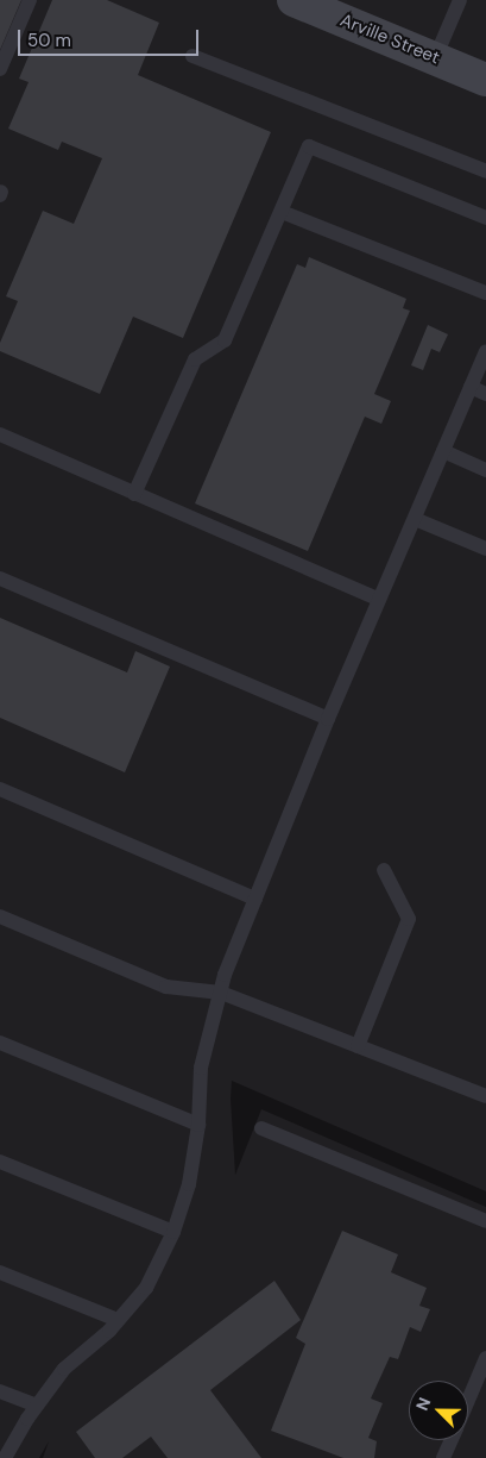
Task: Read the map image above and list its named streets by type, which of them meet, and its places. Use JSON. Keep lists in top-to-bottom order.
{
  "streets": {
    "main road": ["Arville Street"]
  },
  "scale_bar": "50 m",
  "north": "top left"
}
